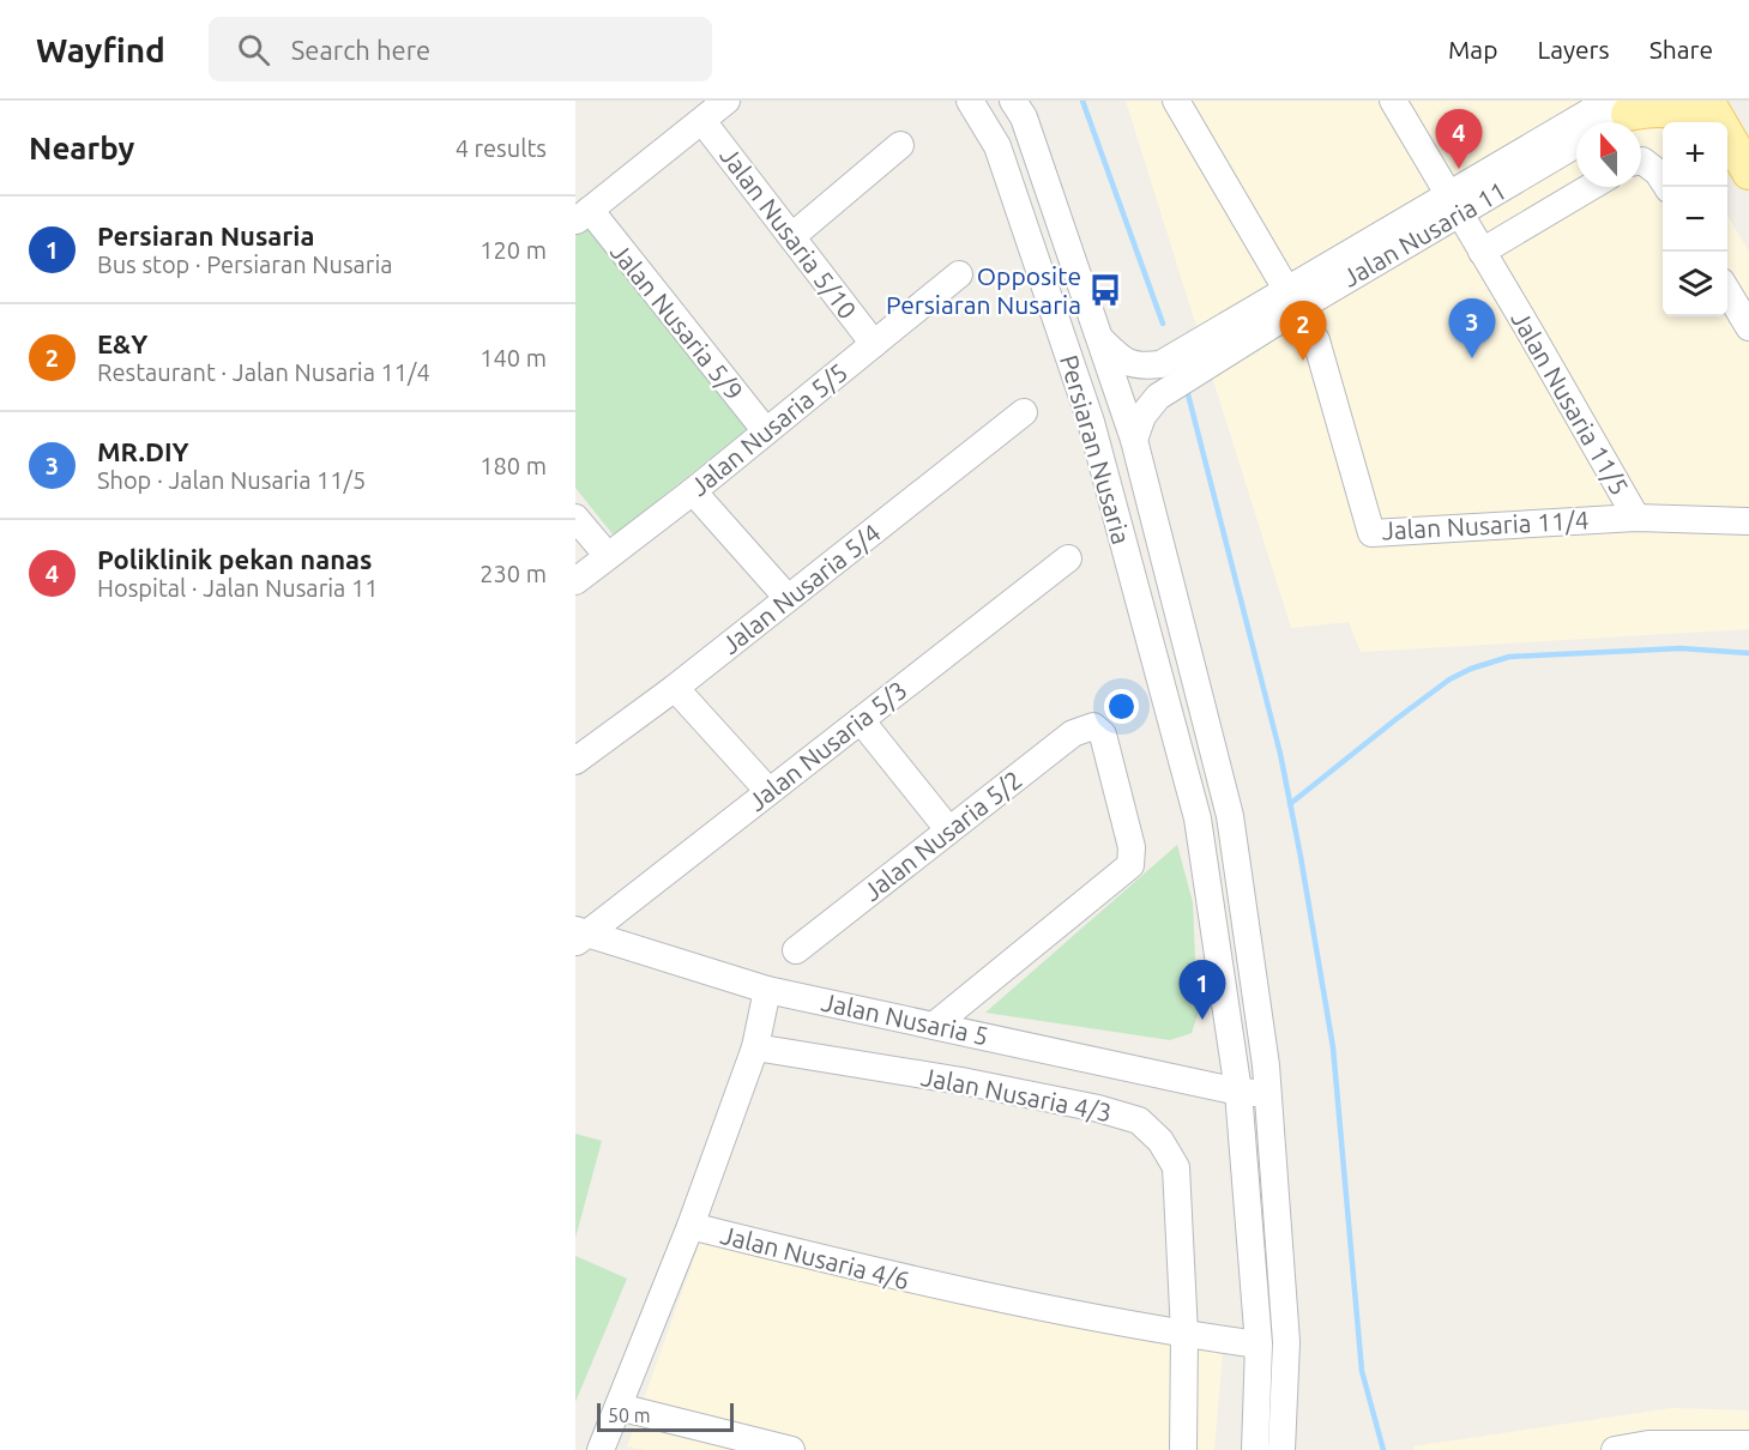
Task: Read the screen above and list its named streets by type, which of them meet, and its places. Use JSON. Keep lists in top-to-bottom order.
{
  "streets": {
    "street": [
      "Jalan Nusaria 5/10",
      "Jalan Nusaria 11",
      "Jalan Nusaria 5/9",
      "Jalan Nusaria 11/5",
      "Jalan Nusaria 5/5",
      "Persiaran Nusaria",
      "Jalan Nusaria 11/4",
      "Jalan Nusaria 5/4",
      "Jalan Nusaria 5/3",
      "Jalan Nusaria 5/2",
      "Jalan Nusaria 5",
      "Jalan Nusaria 4/3",
      "Jalan Nusaria 4/6"
    ]
  },
  "crossings": [
    ["Jalan Nusaria 5/10", "Jalan Nusaria 5/5"],
    ["Jalan Nusaria 11", "Jalan Nusaria 11/5"],
    ["Jalan Nusaria 11", "Persiaran Nusaria"],
    ["Jalan Nusaria 11", "Jalan Nusaria 11/4"],
    ["Jalan Nusaria 5/9", "Jalan Nusaria 5/5"],
    ["Jalan Nusaria 11/5", "Jalan Nusaria 11/4"],
    ["Persiaran Nusaria", "Jalan Nusaria 5"],
    ["Persiaran Nusaria", "Jalan Nusaria 4/6"],
    ["Jalan Nusaria 5/3", "Jalan Nusaria 5"],
    ["Jalan Nusaria 5/2", "Jalan Nusaria 5"],
    ["Jalan Nusaria 5", "Jalan Nusaria 4/6"],
    ["Jalan Nusaria 4/3", "Jalan Nusaria 4/6"]
  ],
  "places": {
    "bus stop": ["Opposite Persiaran Nusaria"]
  },
  "scale_bar": "50 m",
  "north": "top",
  "page": {
    "header": "Wayfind",
    "search": "Search here",
    "nav": ["Map", "Layers", "Share"],
    "heading": ["Nearby", "4 results"],
    "pins": [
      "4",
      "3",
      "2",
      "1"
    ],
    "map_buttons": ["+", "−"],
    "list": [
      {
        "mark": "1",
        "name": "Persiaran Nusaria",
        "note": "Bus stop · Persiaran Nusaria",
        "value": "120 m"
      },
      {
        "mark": "2",
        "name": "E&Y",
        "note": "Restaurant · Jalan Nusaria 11/4",
        "value": "140 m"
      },
      {
        "mark": "3",
        "name": "MR.DIY",
        "note": "Shop · Jalan Nusaria 11/5",
        "value": "180 m"
      },
      {
        "mark": "4",
        "name": "Poliklinik pekan nanas",
        "note": "Hospital · Jalan Nusaria 11",
        "value": "230 m"
      }
    ],
    "scale": "50 m"
  }
}
